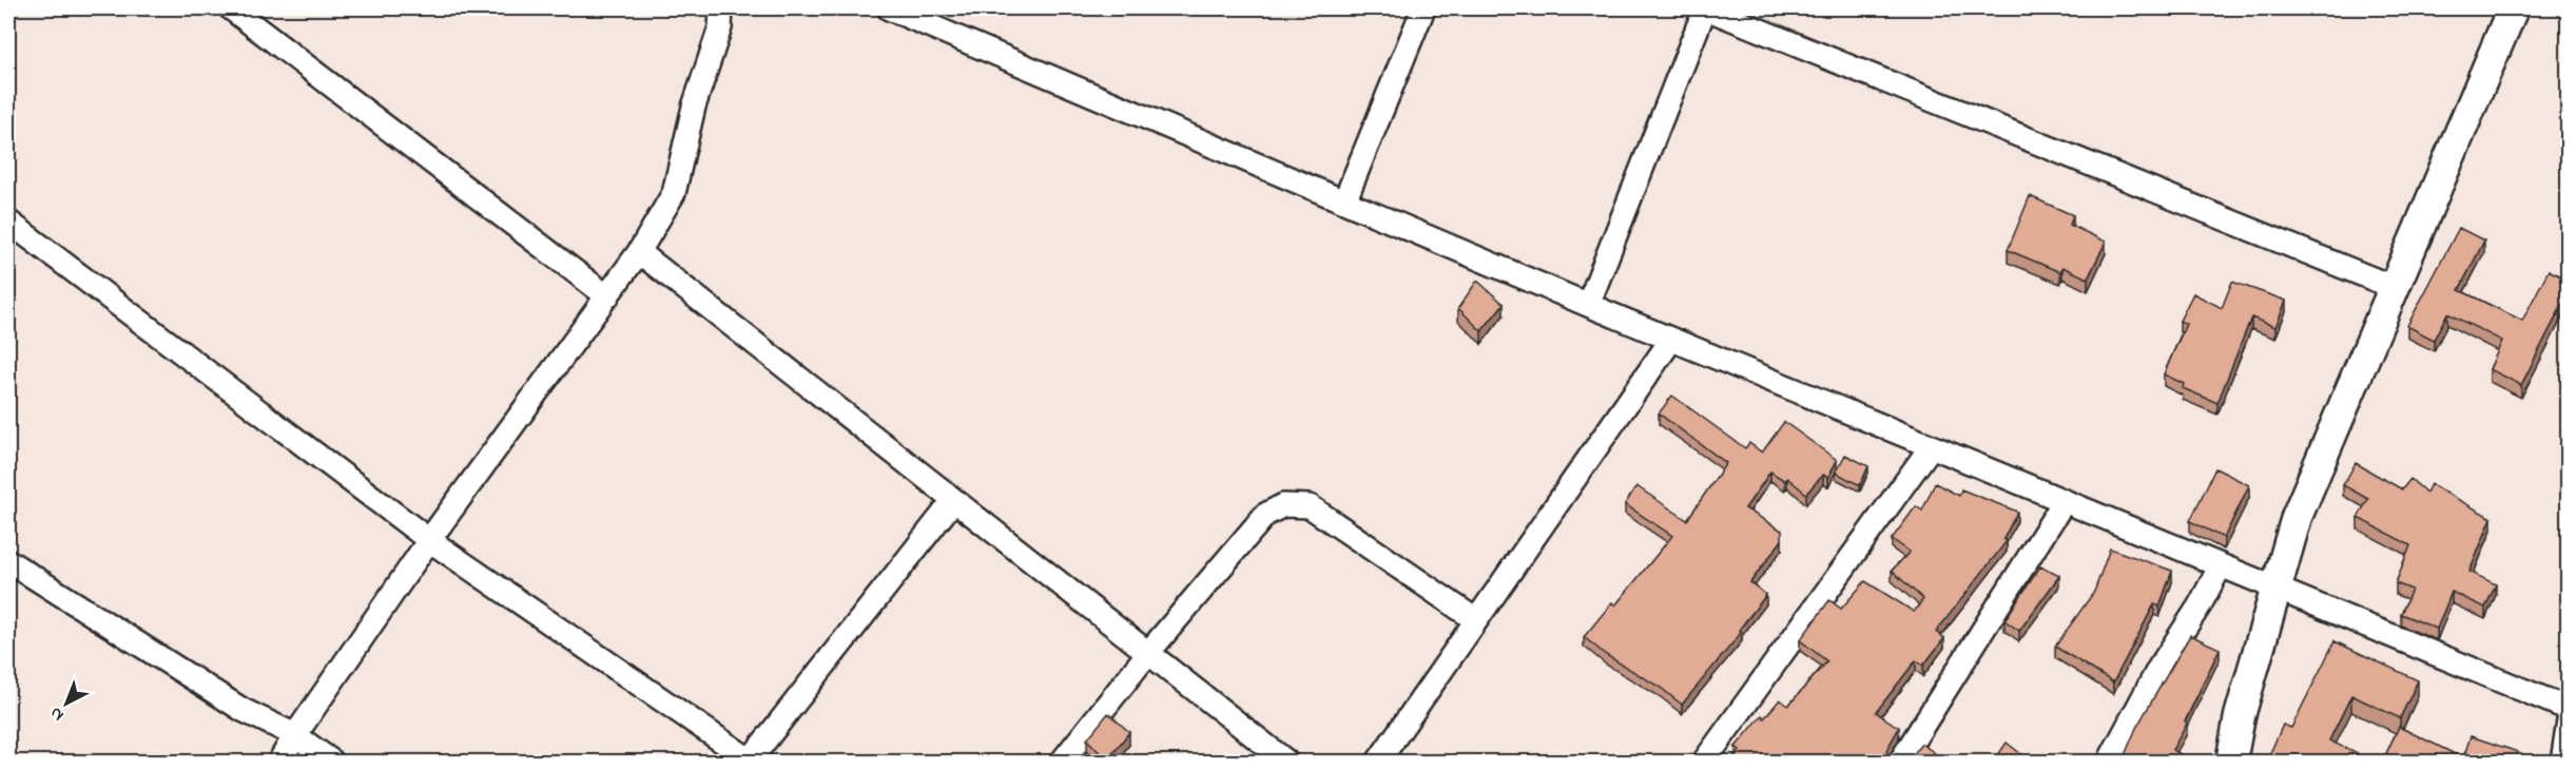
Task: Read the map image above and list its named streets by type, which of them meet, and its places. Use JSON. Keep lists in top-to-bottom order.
{
  "north": "bottom left"
}
